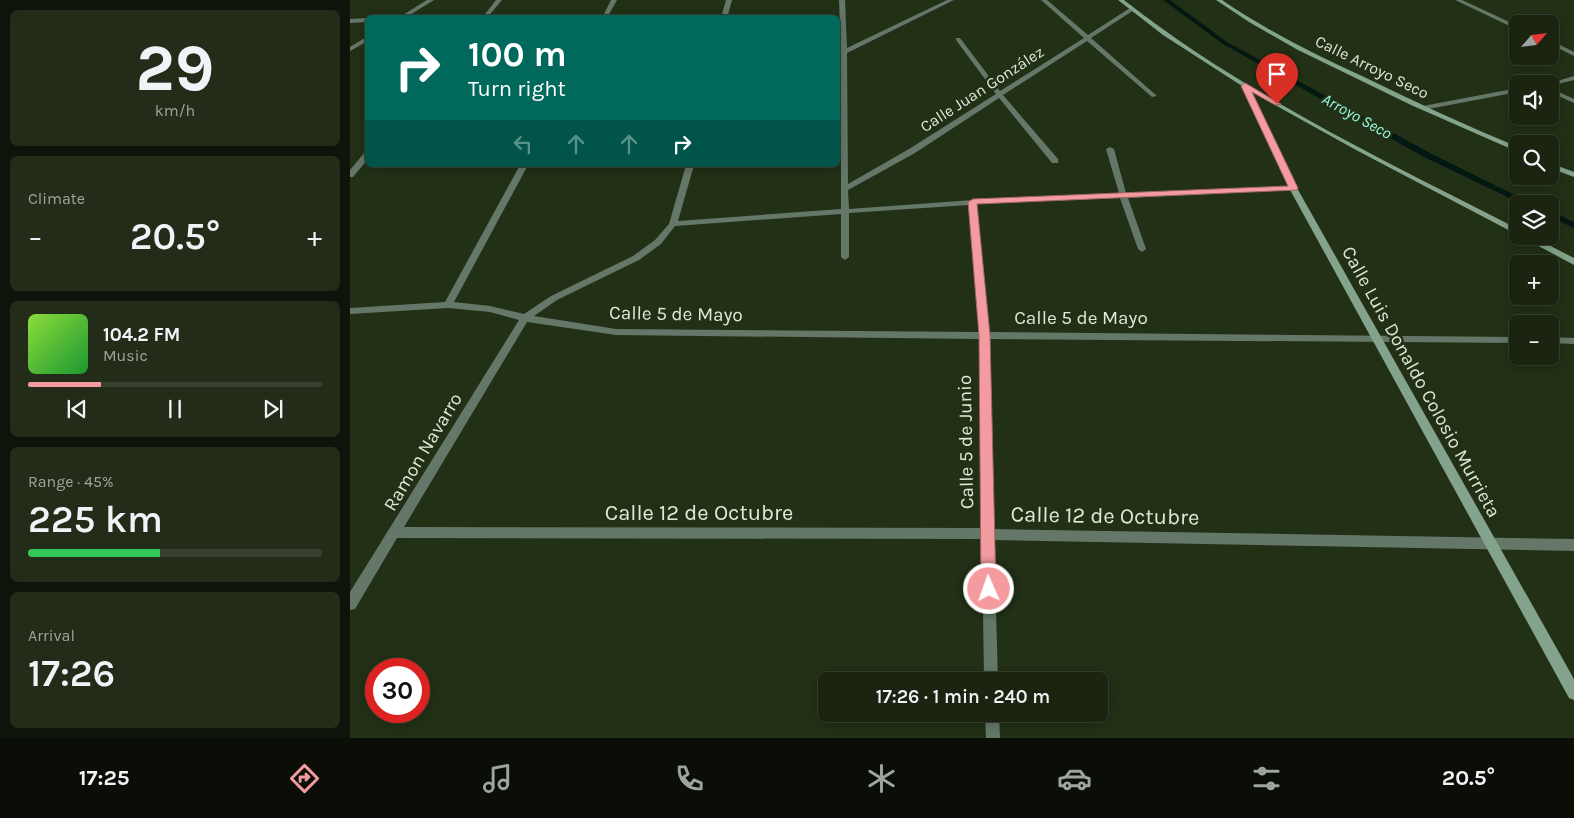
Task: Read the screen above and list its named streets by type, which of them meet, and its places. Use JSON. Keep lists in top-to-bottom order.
{
  "streets": {
    "street": [
      "Calle Arroyo Seco",
      "Calle Juan González",
      "Calle 5 de Mayo",
      "Calle Luis Donaldo Colosio Murrieta",
      "Calle 5 de Junio",
      "Ramon Navarro",
      "Calle 12 de Octubre"
    ]
  },
  "crossings": [
    ["Calle 5 de Mayo", "Calle Luis Donaldo Colosio Murrieta"],
    ["Calle 5 de Mayo", "Calle 5 de Junio"],
    ["Calle 5 de Mayo", "Ramon Navarro"],
    ["Calle Luis Donaldo Colosio Murrieta", "Calle 12 de Octubre"],
    ["Calle 5 de Junio", "Calle 12 de Octubre"],
    ["Ramon Navarro", "Calle 12 de Octubre"]
  ],
  "water": ["Arroyo Seco"],
  "north": "top right",
  "page": {
    "tile": [
      ["29", "km/h"],
      "Climate",
      ["Range · 45%", "225 km"],
      ["Arrival", "17:26"]
    ],
    "map_buttons": ["+", "−"],
    "turn": ["100 m", "Turn right"],
    "heat": ["−", "20.5°", "+"],
    "song": ["104.2 FM", "Music"],
    "limit": "30",
    "trip": "17:26 · 1 min · 240 m",
    "tabs": ["17:25", "20.5°"]
  }
}
